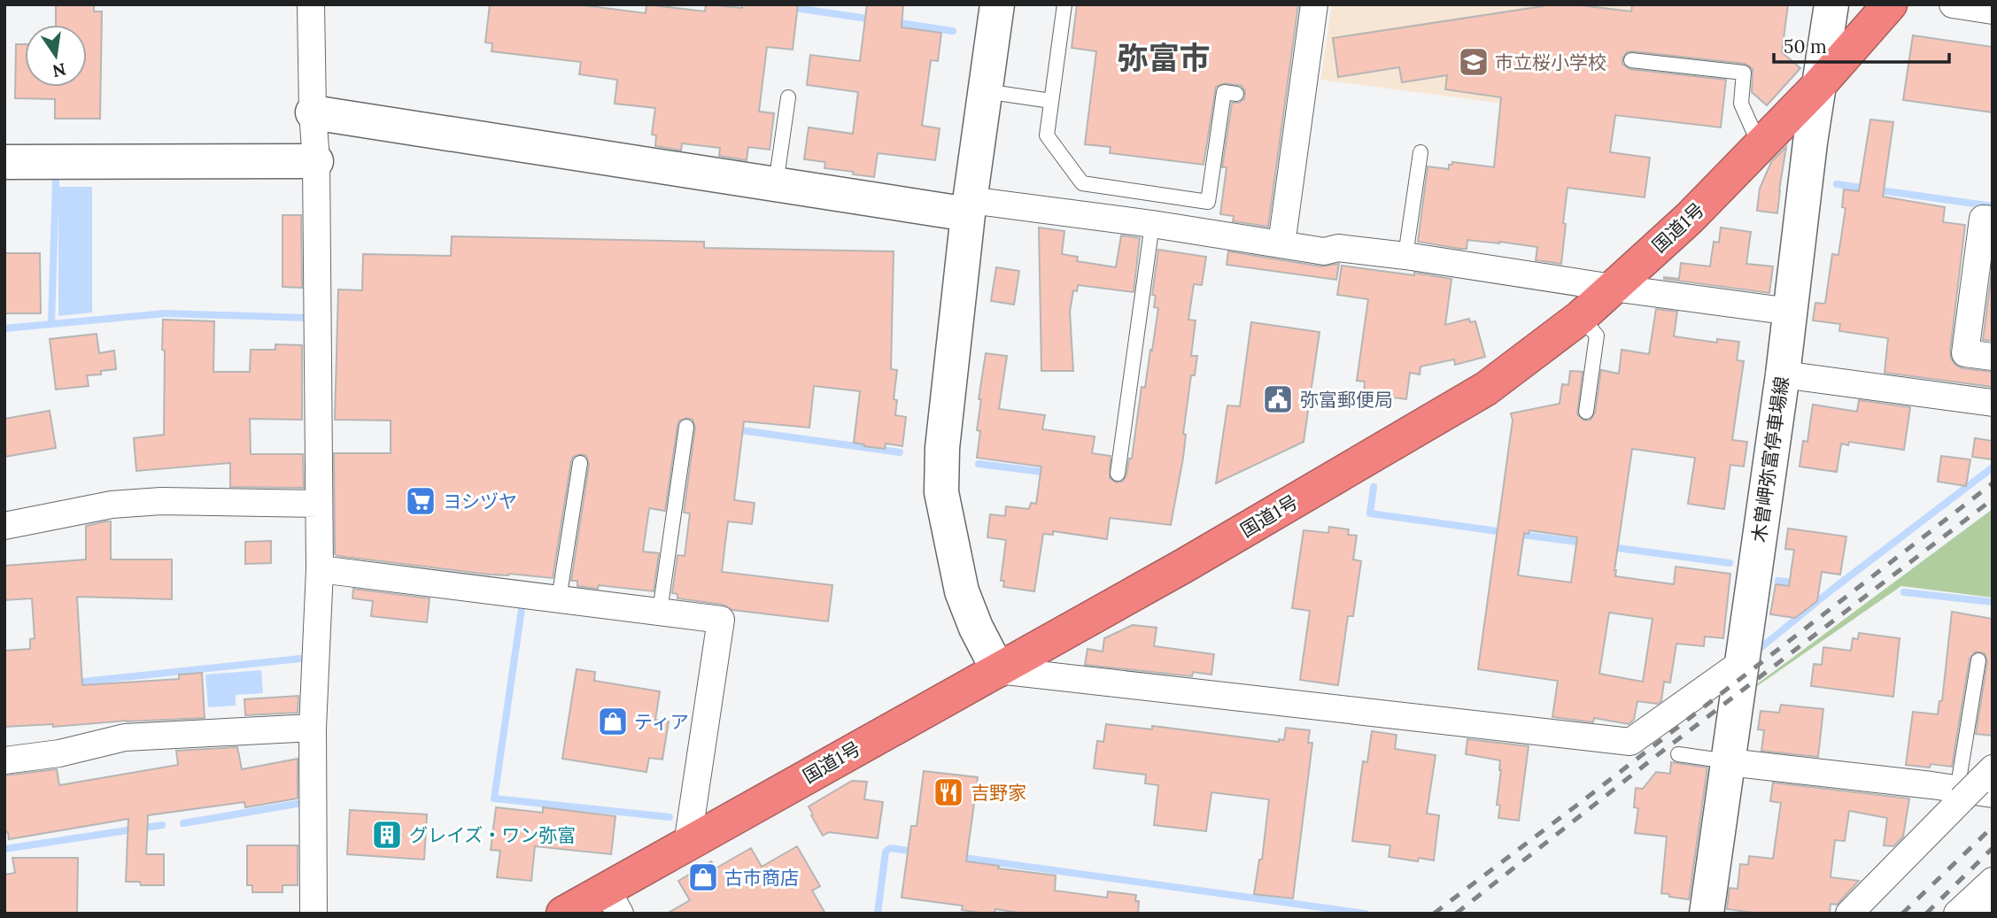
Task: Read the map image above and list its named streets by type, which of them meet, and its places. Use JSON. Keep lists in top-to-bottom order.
{
  "streets": {
    "highway": ["国道1号"],
    "street": ["木曽岬弥富停車場線"]
  },
  "crossings": [
    ["国道1号", "木曽岬弥富停車場線"]
  ],
  "districts": ["弥富市"],
  "places": {
    "school or university": ["市立桜小学校"],
    "public building": ["弥富郵便局"],
    "supermarket": ["ヨシヅヤ"],
    "shop": ["ティア", "古市商店"],
    "restaurant": ["吉野家"],
    "building": ["グレイズ・ワン弥富"]
  },
  "scale_bar": "50 m",
  "north": "bottom"
}
